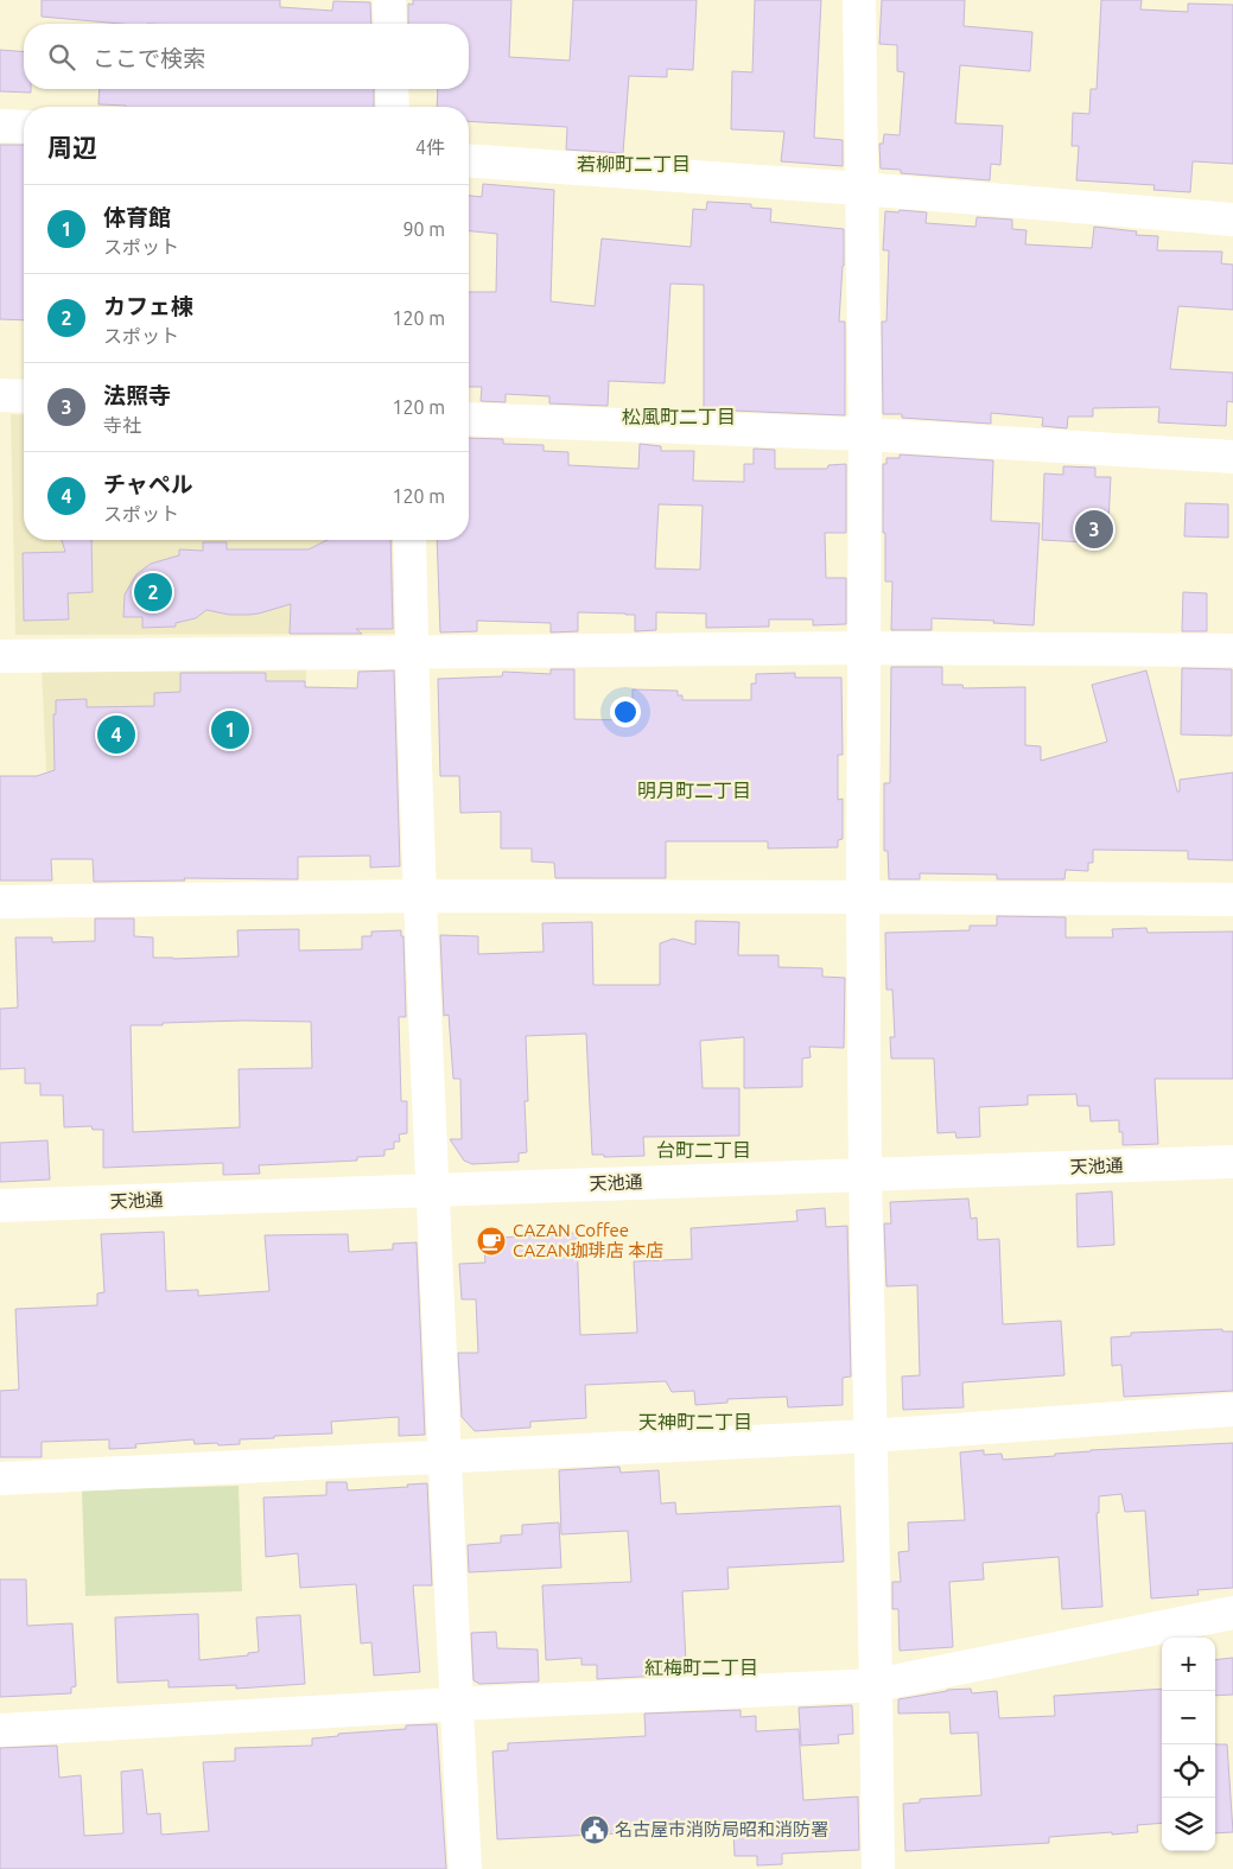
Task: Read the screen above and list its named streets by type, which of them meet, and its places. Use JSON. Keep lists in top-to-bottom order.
{
  "streets": {
    "street": ["天池通"]
  },
  "districts": [
    "若柳町二丁目",
    "松風町二丁目",
    "明月町二丁目",
    "台町二丁目",
    "天神町二丁目",
    "紅梅町二丁目"
  ],
  "places": {
    "cafe": ["CAZAN Coffee CAZAN珈琲店 本店"],
    "public building": ["名古屋市消防局昭和消防署"]
  },
  "page": {
    "search": "ここで検索",
    "heading": ["周辺", "4件"],
    "list": [
      {
        "mark": "1",
        "name": "体育館",
        "note": "スポット",
        "value": "90 m"
      },
      {
        "mark": "2",
        "name": "カフェ棟",
        "note": "スポット",
        "value": "120 m"
      },
      {
        "mark": "3",
        "name": "法照寺",
        "note": "寺社",
        "value": "120 m"
      },
      {
        "mark": "4",
        "name": "チャペル",
        "note": "スポット",
        "value": "120 m"
      }
    ],
    "pins": [
      "3",
      "2",
      "1",
      "4"
    ],
    "map_buttons": ["+", "−"]
  }
}
